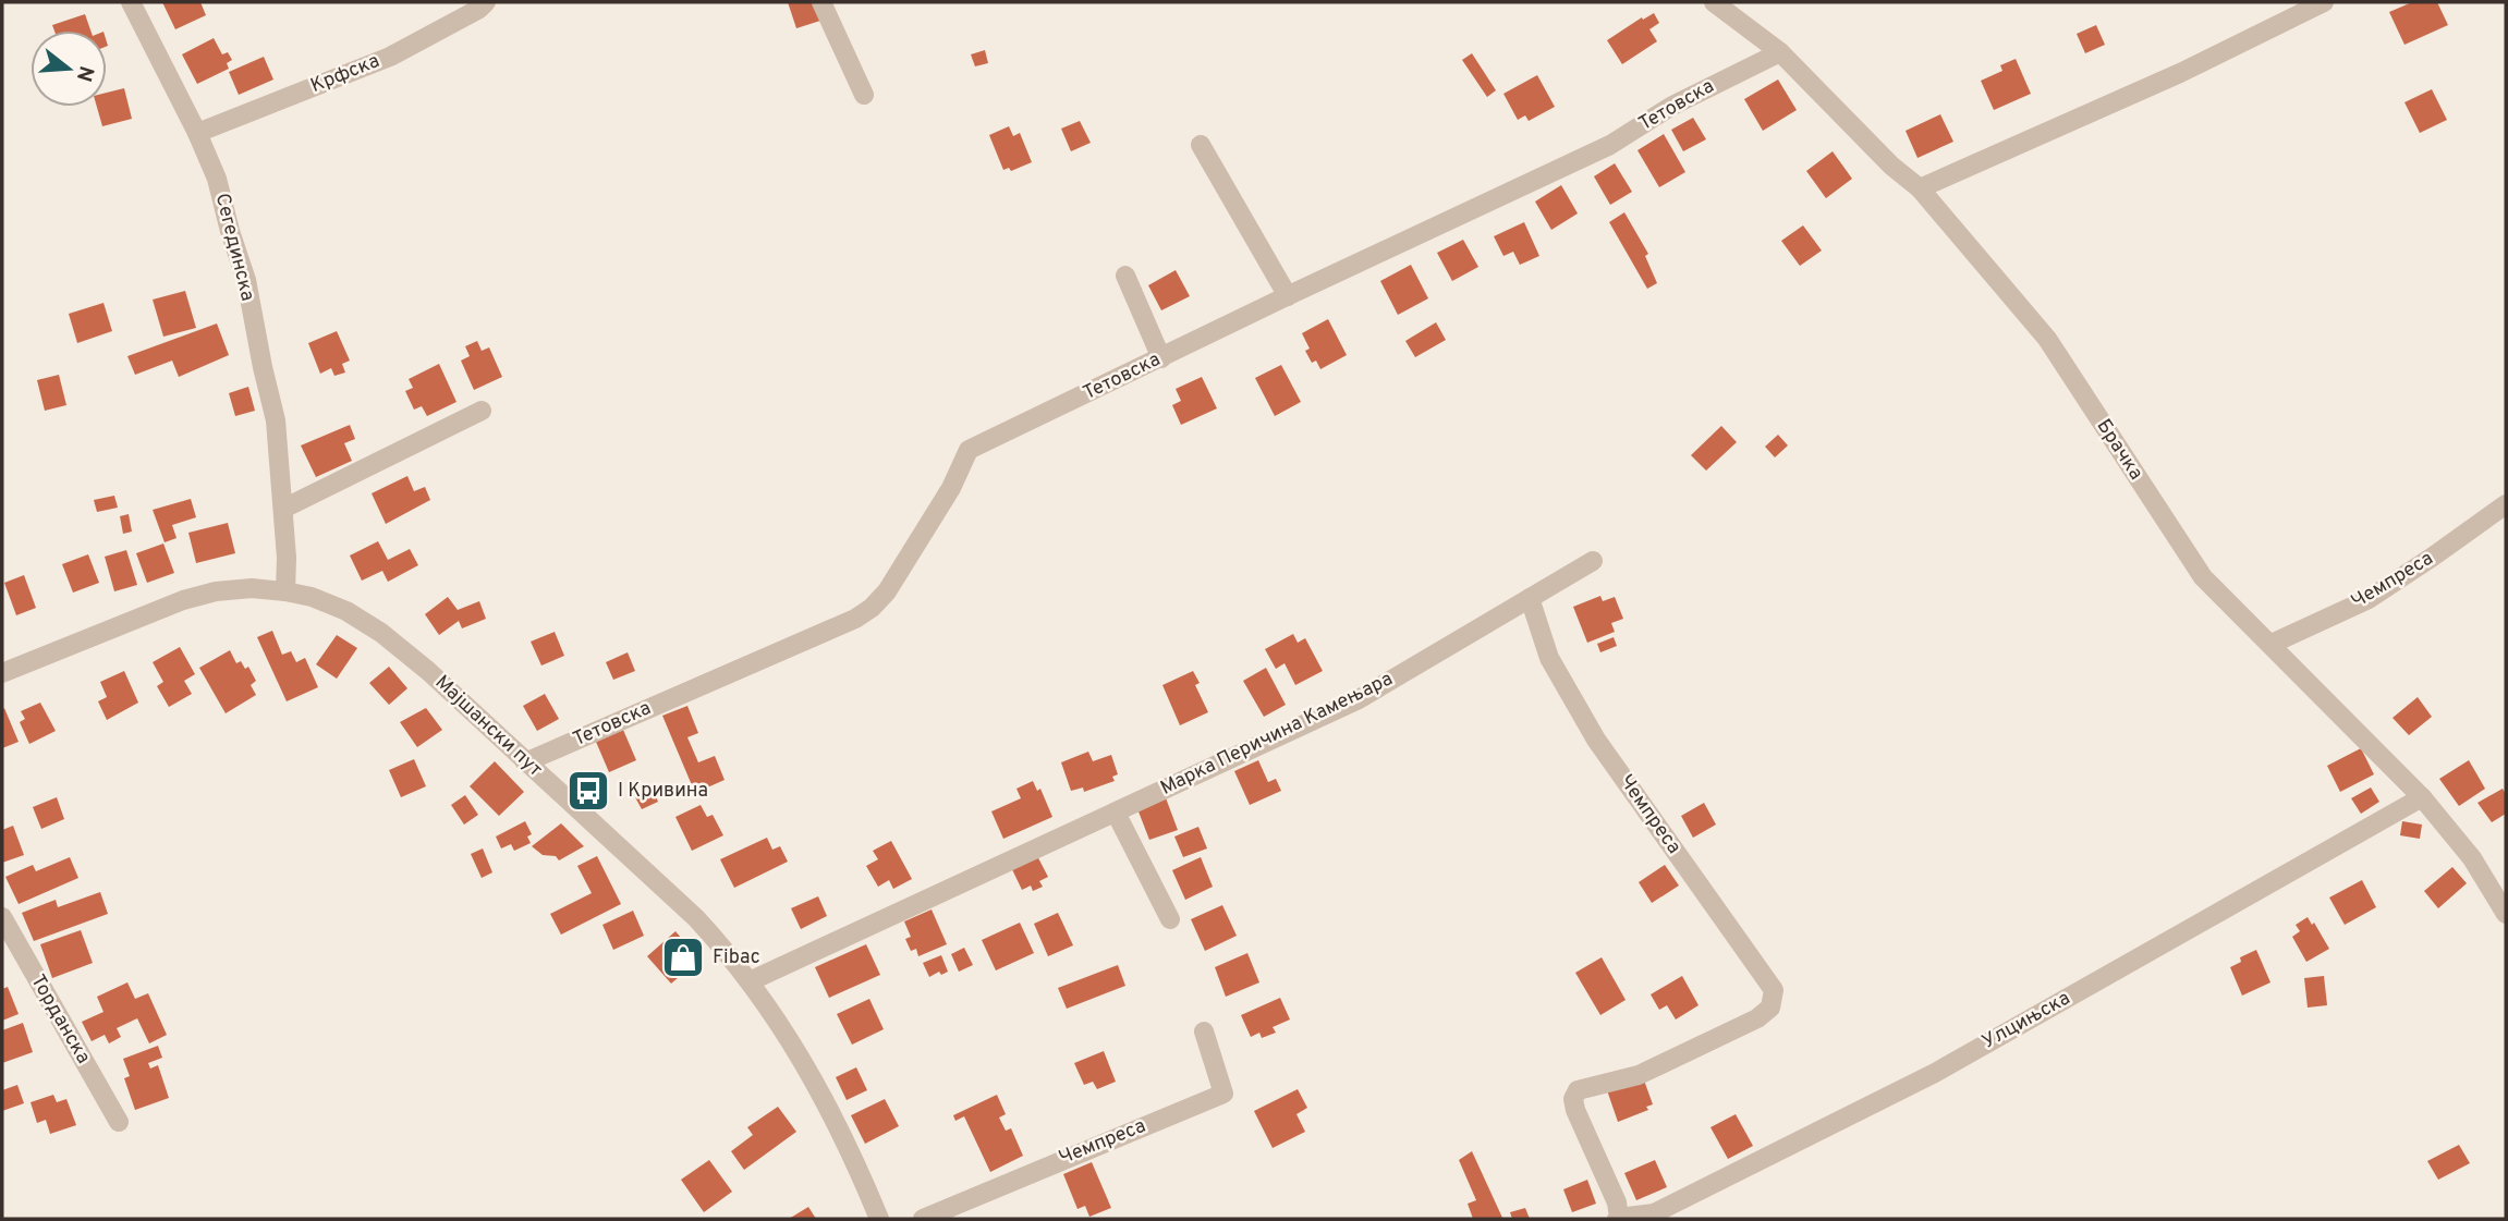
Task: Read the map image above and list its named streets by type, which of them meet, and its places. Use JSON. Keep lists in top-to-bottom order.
{
  "streets": {
    "street": [
      "Крфска",
      "Тетовска",
      "Сегединска",
      "Брачка",
      "Чемпреса",
      "Мајшански пут",
      "Марка Перичина Камењара",
      "Торданска",
      "Улцињска"
    ]
  },
  "crossings": [
    ["Крфска", "Сегединска"],
    ["Тетовска", "Брачка"],
    ["Тетовска", "Мајшански пут"],
    ["Сегединска", "Мајшански пут"],
    ["Брачка", "Чемпреса"],
    ["Брачка", "Улцињска"],
    ["Чемпреса", "Марка Перичина Камењара"],
    ["Чемпреса", "Улцињска"],
    ["Мајшански пут", "Марка Перичина Камењара"]
  ],
  "places": {
    "bus stop": ["I Кривина"],
    "shop": ["Fibac"]
  },
  "north": "right"
}
